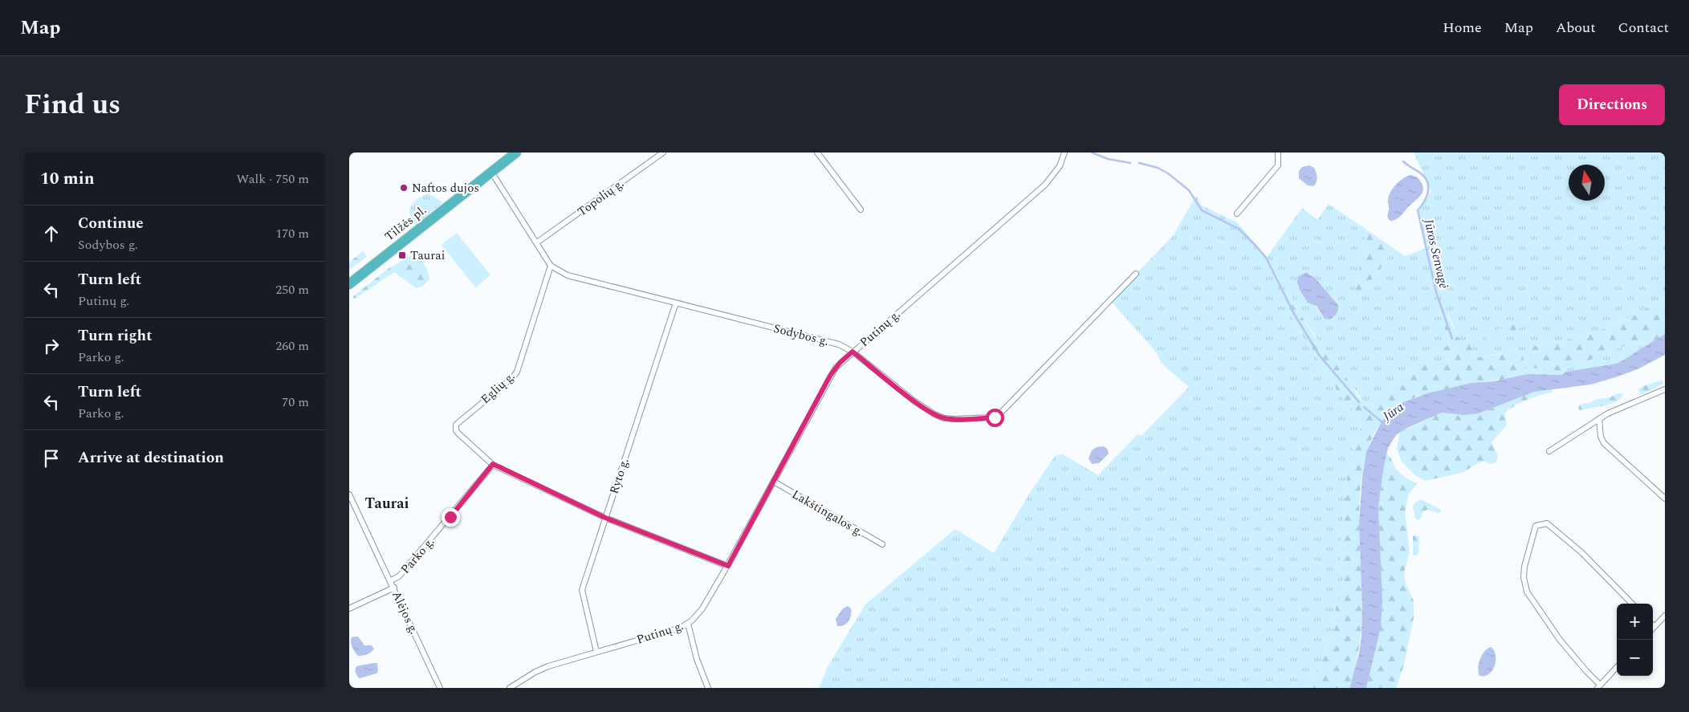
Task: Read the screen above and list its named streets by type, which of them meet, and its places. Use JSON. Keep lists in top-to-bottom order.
{
  "streets": {
    "highway": ["Tilžės pl."],
    "street": [
      "Topolių g.",
      "Putinų g.",
      "Sodybos g.",
      "Eglių g.",
      "Ryto g.",
      "Lakštingalos g.",
      "Parko g.",
      "Alėjos g."
    ]
  },
  "crossings": [
    ["Putinų g.", "Sodybos g."],
    ["Putinų g.", "Ryto g."],
    ["Putinų g.", "Lakštingalos g."],
    ["Sodybos g.", "Eglių g."],
    ["Sodybos g.", "Ryto g."],
    ["Eglių g.", "Parko g."],
    ["Parko g.", "Alėjos g."]
  ],
  "districts": ["Taurai"],
  "water": ["Jūros Senvagė", "Jūra"],
  "places": {
    "other": ["Naftos dujos"],
    "transit": ["Taurai"]
  },
  "north": "top",
  "page": {
    "header": "Map",
    "nav": [
      "Home",
      "Map",
      "About",
      "Contact"
    ],
    "title": "Find us",
    "buttons": "Directions",
    "heading": ["10 min", "Walk · 750 m"],
    "list": [
      ["Continue", "Sodybos g.", "170 m"],
      ["Turn left", "Putinų g.", "250 m"],
      ["Turn right", "Parko g.", "260 m"],
      ["Turn left", "Parko g.", "70 m"],
      "Arrive at destination"
    ],
    "map_buttons": ["+", "−"]
  }
}
